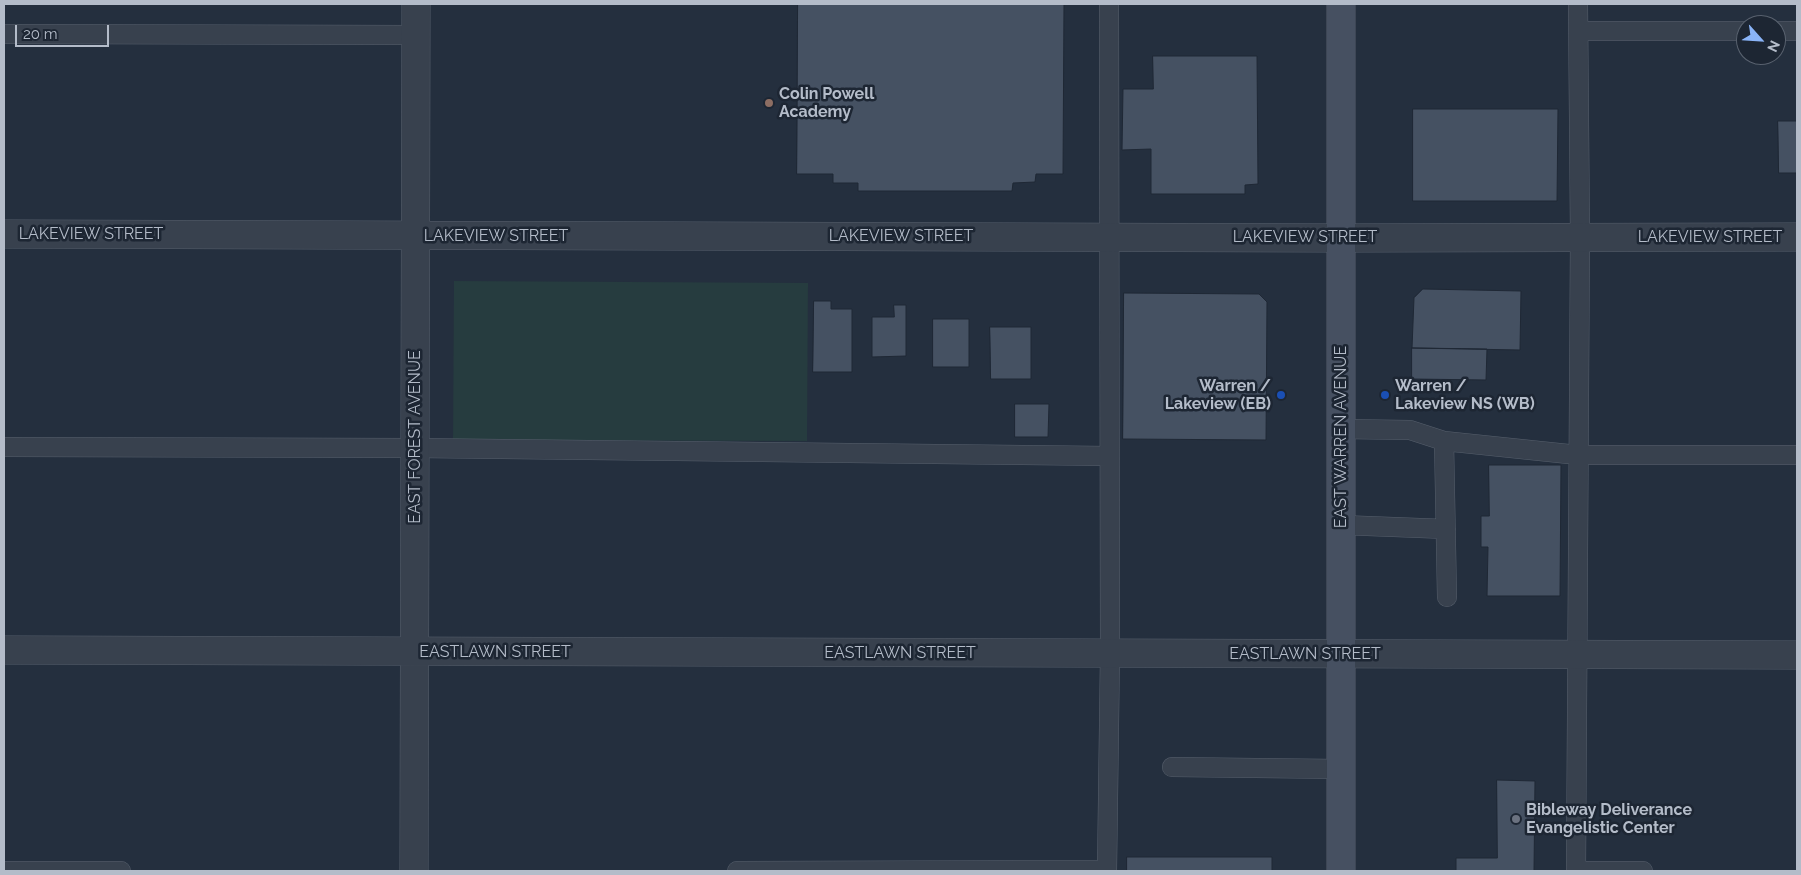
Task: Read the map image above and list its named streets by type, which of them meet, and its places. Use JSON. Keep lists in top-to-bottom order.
{
  "streets": {
    "main road": ["EAST WARREN AVENUE"],
    "street": ["LAKEVIEW STREET", "EAST FOREST AVENUE", "EASTLAWN STREET"]
  },
  "crossings": [
    ["LAKEVIEW STREET", "EAST FOREST AVENUE"],
    ["LAKEVIEW STREET", "EAST WARREN AVENUE"],
    ["EAST FOREST AVENUE", "EASTLAWN STREET"],
    ["EAST WARREN AVENUE", "EASTLAWN STREET"]
  ],
  "places": [
    "Colin Powell Academy",
    "Warren / Lakeview (EB)",
    "Warren / Lakeview NS (WB)",
    "Bibleway Deliverance Evangelistic Center"
  ],
  "scale_bar": "20 m",
  "north": "bottom right"
}
